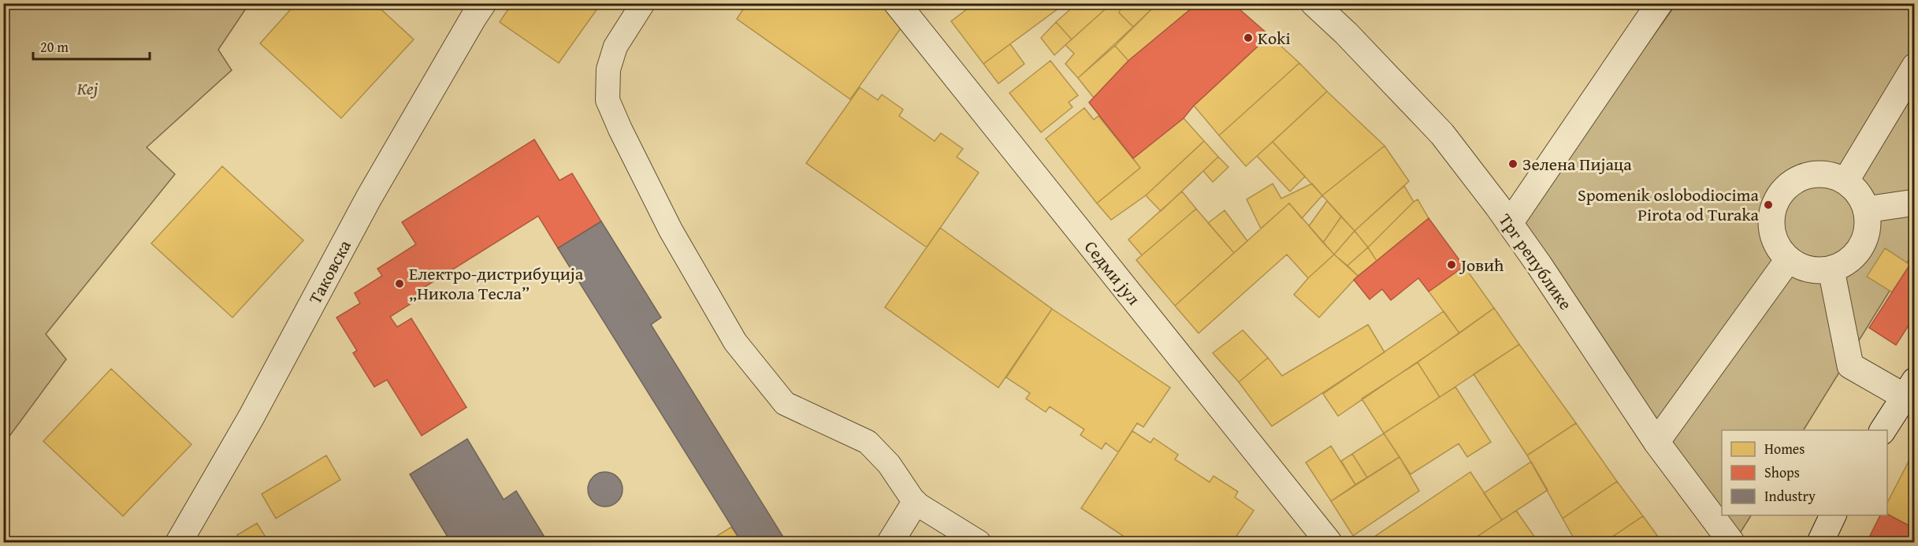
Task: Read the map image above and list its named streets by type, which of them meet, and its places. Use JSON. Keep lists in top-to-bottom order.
{
  "streets": {
    "street": ["Трг републике", "Таковска", "Седми јул"]
  },
  "parks": ["Кеј"],
  "places": [
    "Koki",
    "Зелена Пијаца",
    "Spomenik oslobodiocima Pirota od Turaka",
    "Јовић",
    "Електро-дистрибуција „Никола Тесла”"
  ],
  "legend": ["Homes", "Shops", "Industry"],
  "scale_bar": "20 m"
}
